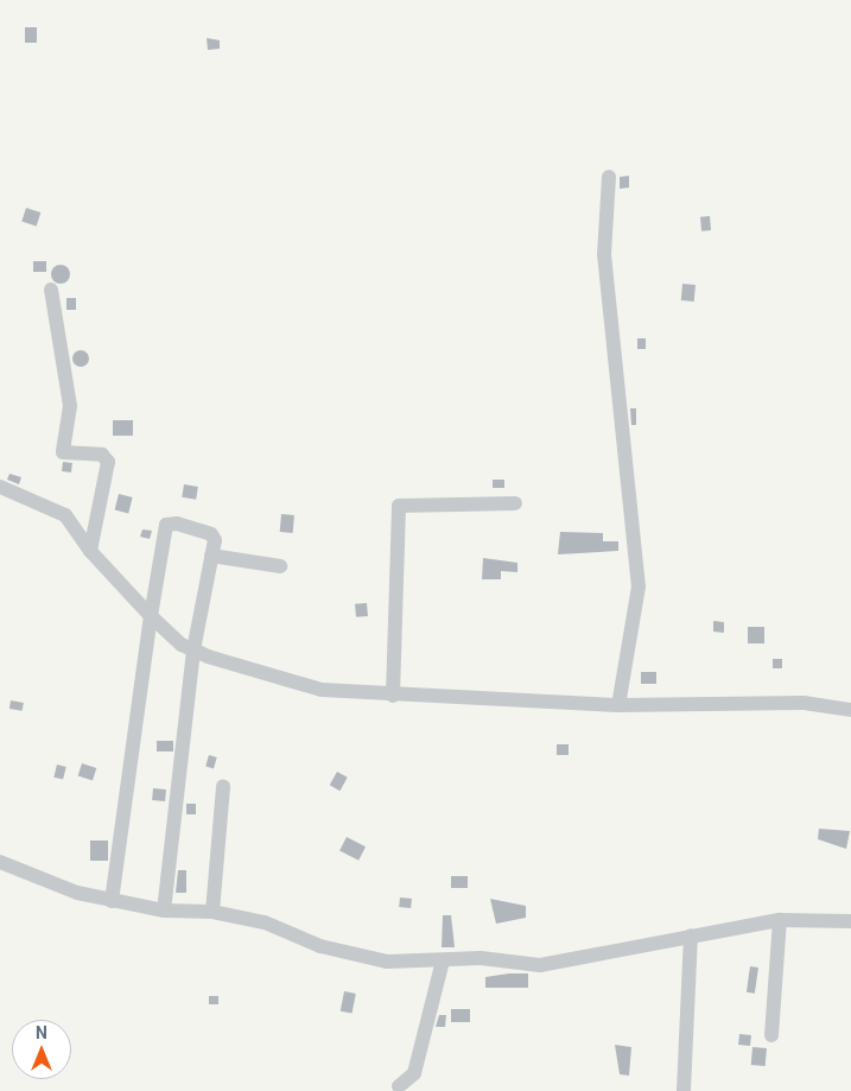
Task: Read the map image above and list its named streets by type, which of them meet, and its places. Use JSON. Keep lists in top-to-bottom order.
{
  "north": "top"
}
